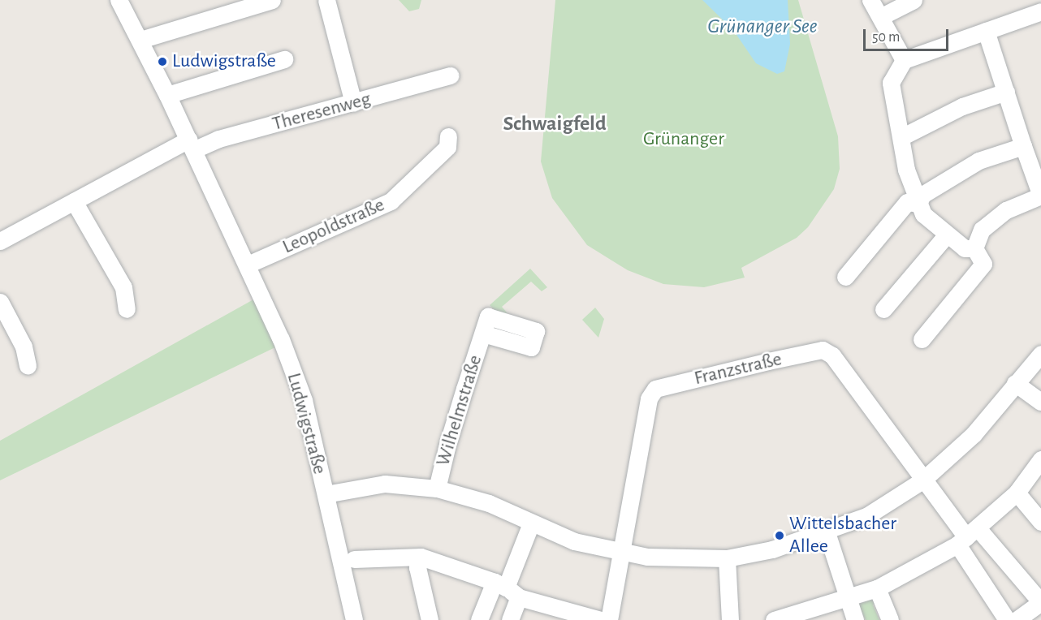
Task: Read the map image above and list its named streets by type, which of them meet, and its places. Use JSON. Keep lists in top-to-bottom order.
{
  "streets": {
    "street": [
      "Theresenweg",
      "Leopoldstraße",
      "Franzstraße",
      "Wilhelmstraße",
      "Ludwigstraße"
    ]
  },
  "crossings": [
    ["Theresenweg", "Ludwigstraße"],
    ["Leopoldstraße", "Ludwigstraße"]
  ],
  "districts": ["Schwaigfeld"],
  "water": ["Grünanger See"],
  "parks": ["Grünanger"],
  "places": ["Ludwigstraße", "Wittelsbacher Allee"],
  "scale_bar": "50 m"
}
